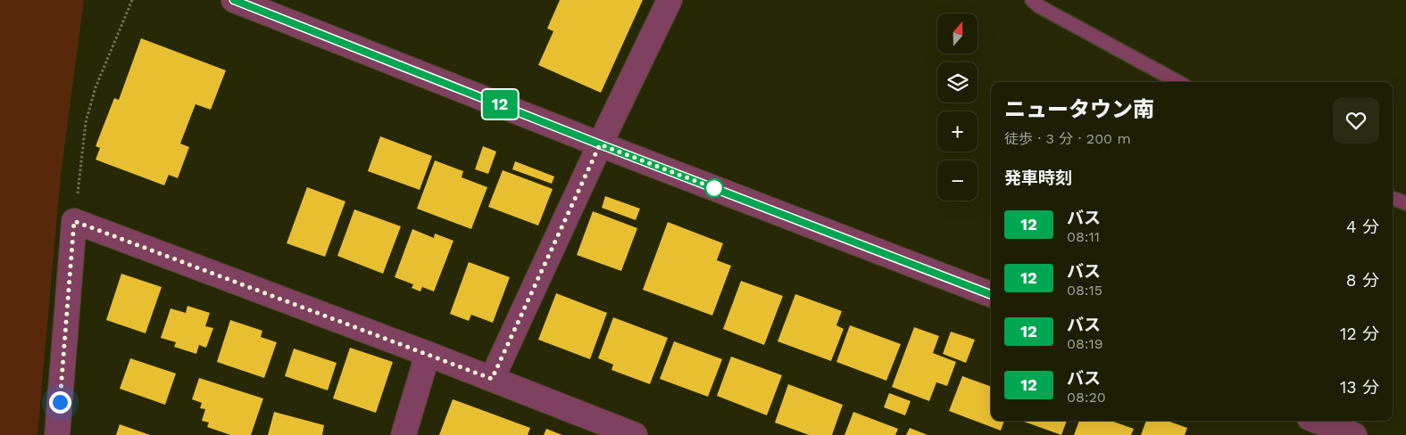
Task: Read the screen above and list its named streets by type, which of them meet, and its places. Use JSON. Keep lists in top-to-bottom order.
{
  "lines": ["bus line 12"],
  "north": "top",
  "page": {
    "on_map": "12",
    "map_buttons": ["+", "−"],
    "heading": [
      ["ニュータウン南", "徒歩 · 3 分 · 200 m"],
      "発車時刻"
    ],
    "list": [
      {
        "mark": "12",
        "name": "バス",
        "note": "08:11",
        "value": "4 分"
      },
      {
        "mark": "12",
        "name": "バス",
        "note": "08:15",
        "value": "8 分"
      },
      {
        "mark": "12",
        "name": "バス",
        "note": "08:19",
        "value": "12 分"
      },
      {
        "mark": "12",
        "name": "バス",
        "note": "08:20",
        "value": "13 分"
      }
    ]
  }
}
